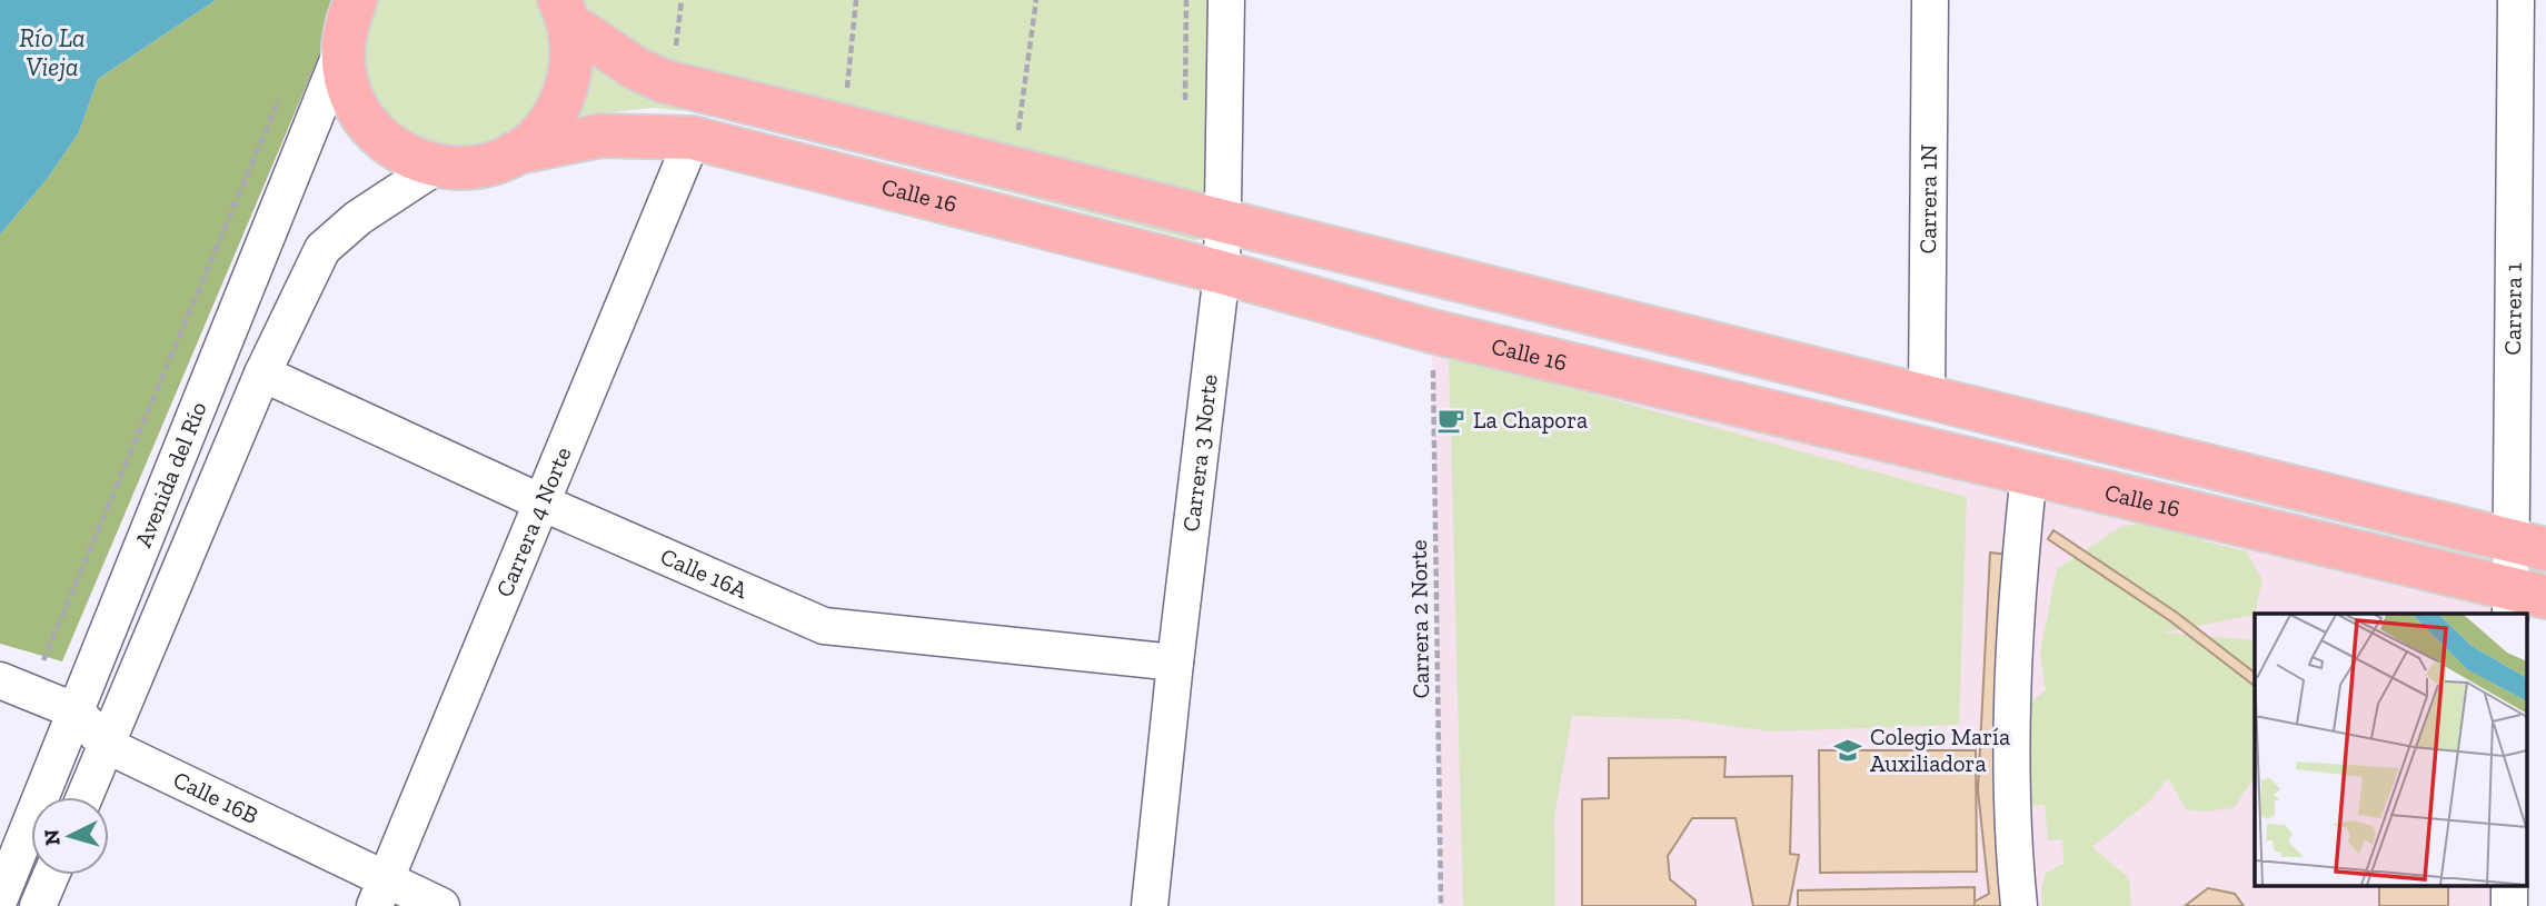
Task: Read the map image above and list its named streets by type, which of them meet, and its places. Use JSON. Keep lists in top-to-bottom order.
{
  "streets": {
    "main road": ["Calle 16"],
    "street": [
      "Carrera 1N",
      "Carrera 1",
      "Carrera 3 Norte",
      "Avenida del Río",
      "Carrera 4 Norte",
      "Calle 16A",
      "Calle 16B"
    ],
    "path": ["Carrera 2 Norte"]
  },
  "crossings": [
    ["Calle 16", "Carrera 1N"],
    ["Calle 16", "Carrera 1"],
    ["Calle 16", "Carrera 3 Norte"],
    ["Calle 16", "Avenida del Río"],
    ["Calle 16", "Carrera 4 Norte"],
    ["Calle 16", "Carrera 2 Norte"],
    ["Carrera 3 Norte", "Calle 16A"],
    ["Avenida del Río", "Calle 16A"],
    ["Avenida del Río", "Calle 16B"],
    ["Carrera 4 Norte", "Calle 16A"],
    ["Carrera 4 Norte", "Calle 16B"]
  ],
  "water": ["Río La Vieja"],
  "places": {
    "cafe": ["La Chapora"],
    "school or university": ["Colegio María Auxiliadora"]
  },
  "north": "left"
}
